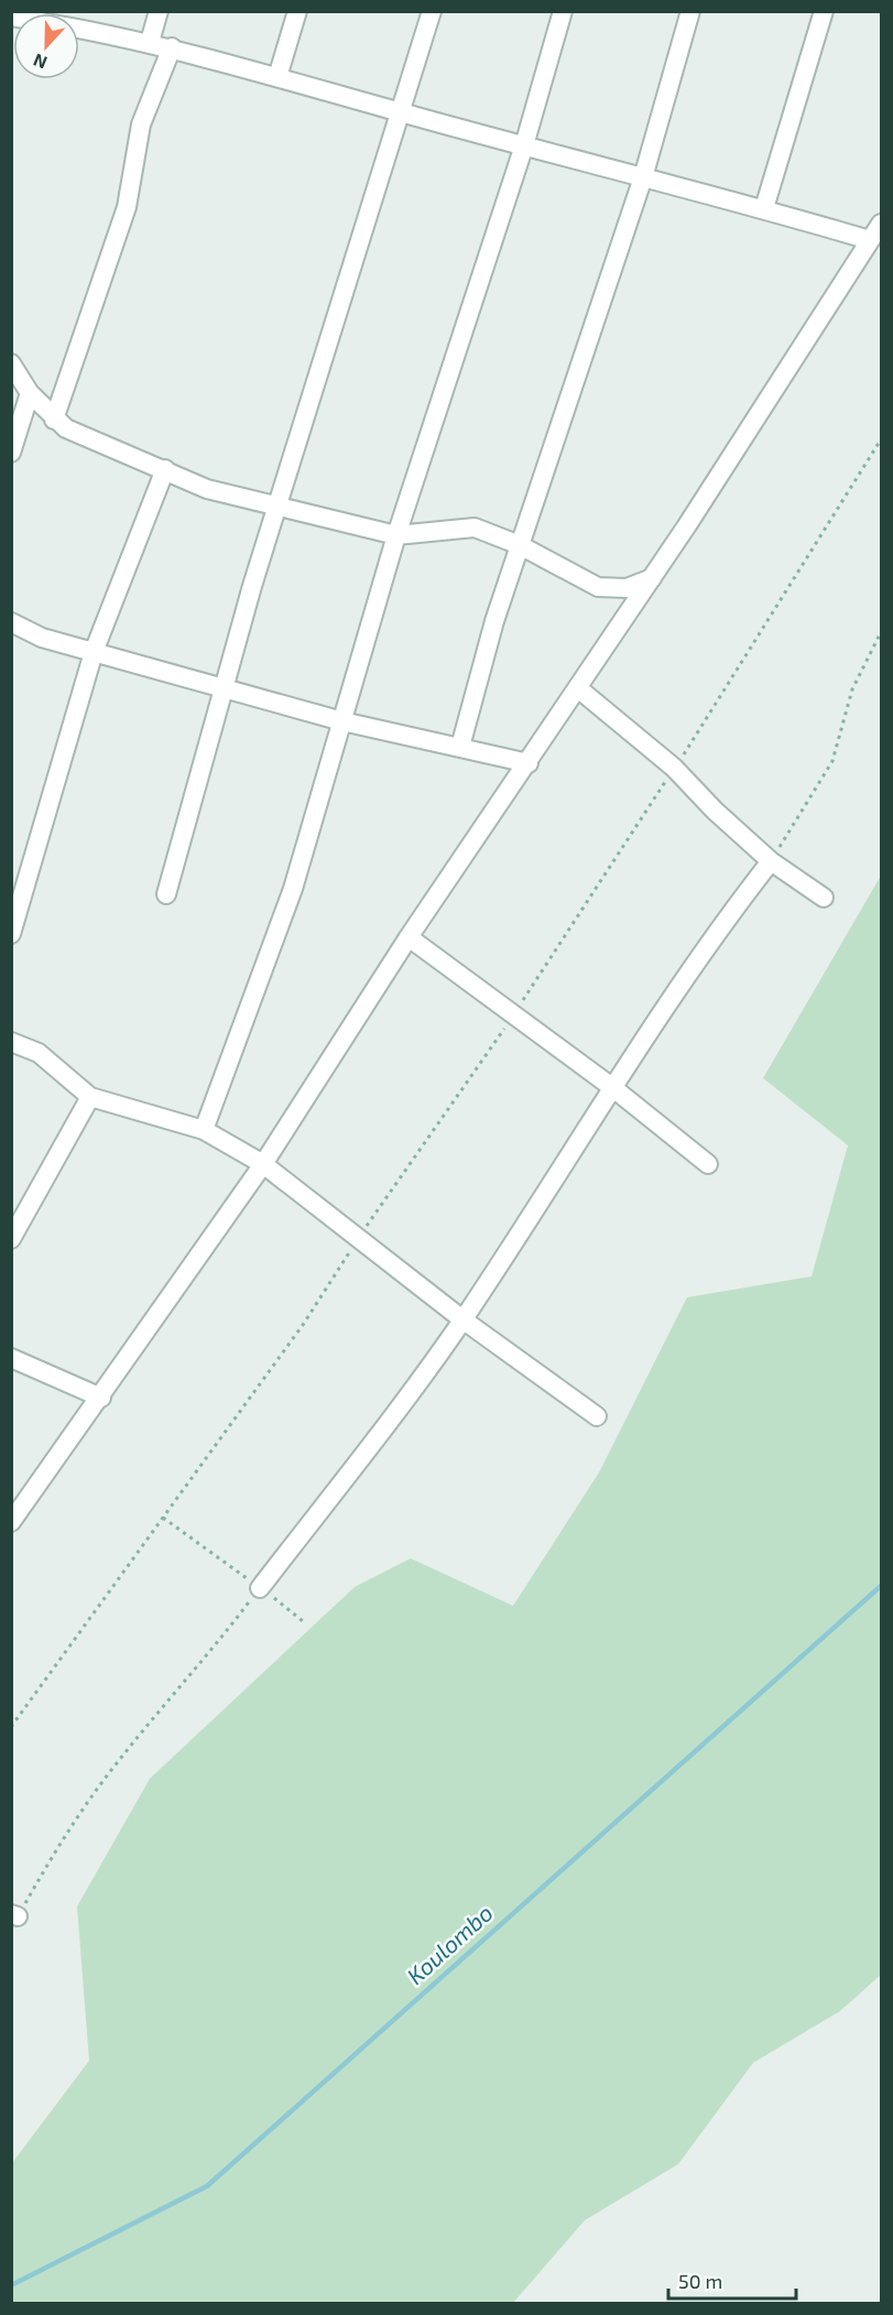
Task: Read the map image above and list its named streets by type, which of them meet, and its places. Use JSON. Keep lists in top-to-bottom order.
{
  "water": ["Koulombo"],
  "scale_bar": "50 m",
  "north": "bottom"
}
